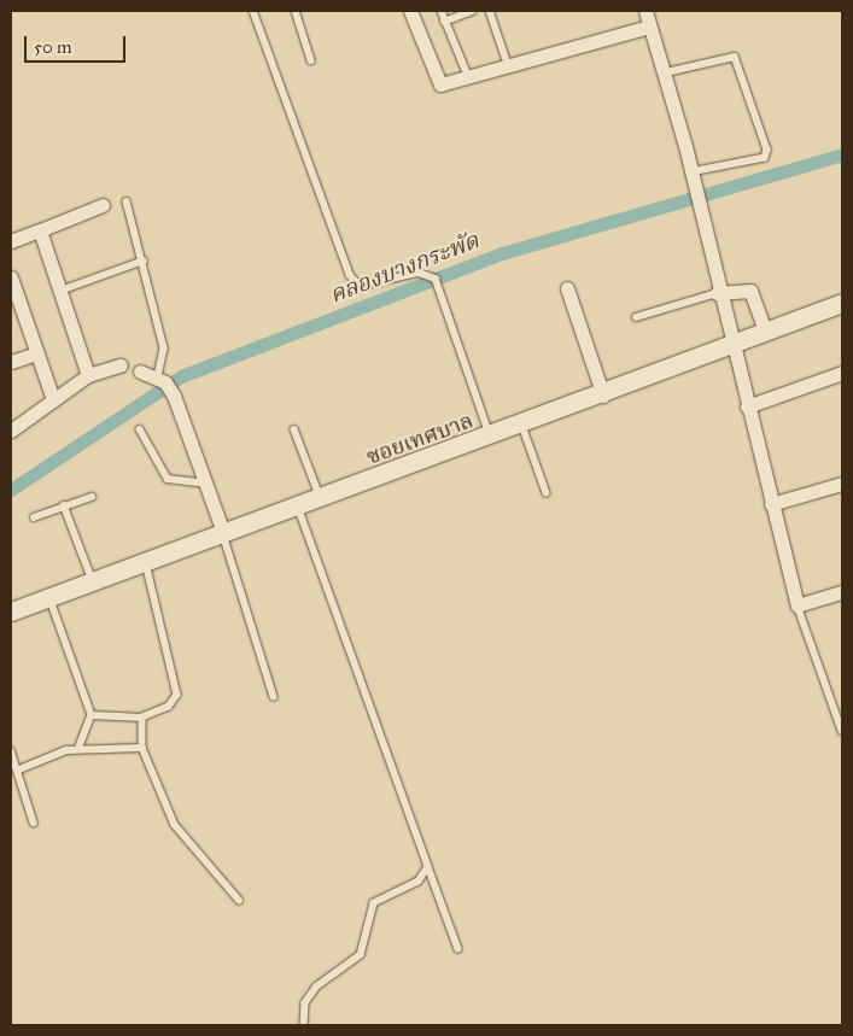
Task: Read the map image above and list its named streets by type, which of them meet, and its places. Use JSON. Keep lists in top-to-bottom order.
{
  "streets": {
    "street": ["ซอยเทศบาล"]
  },
  "water": ["คลองบางกระพัด"],
  "scale_bar": "50 m"
}
